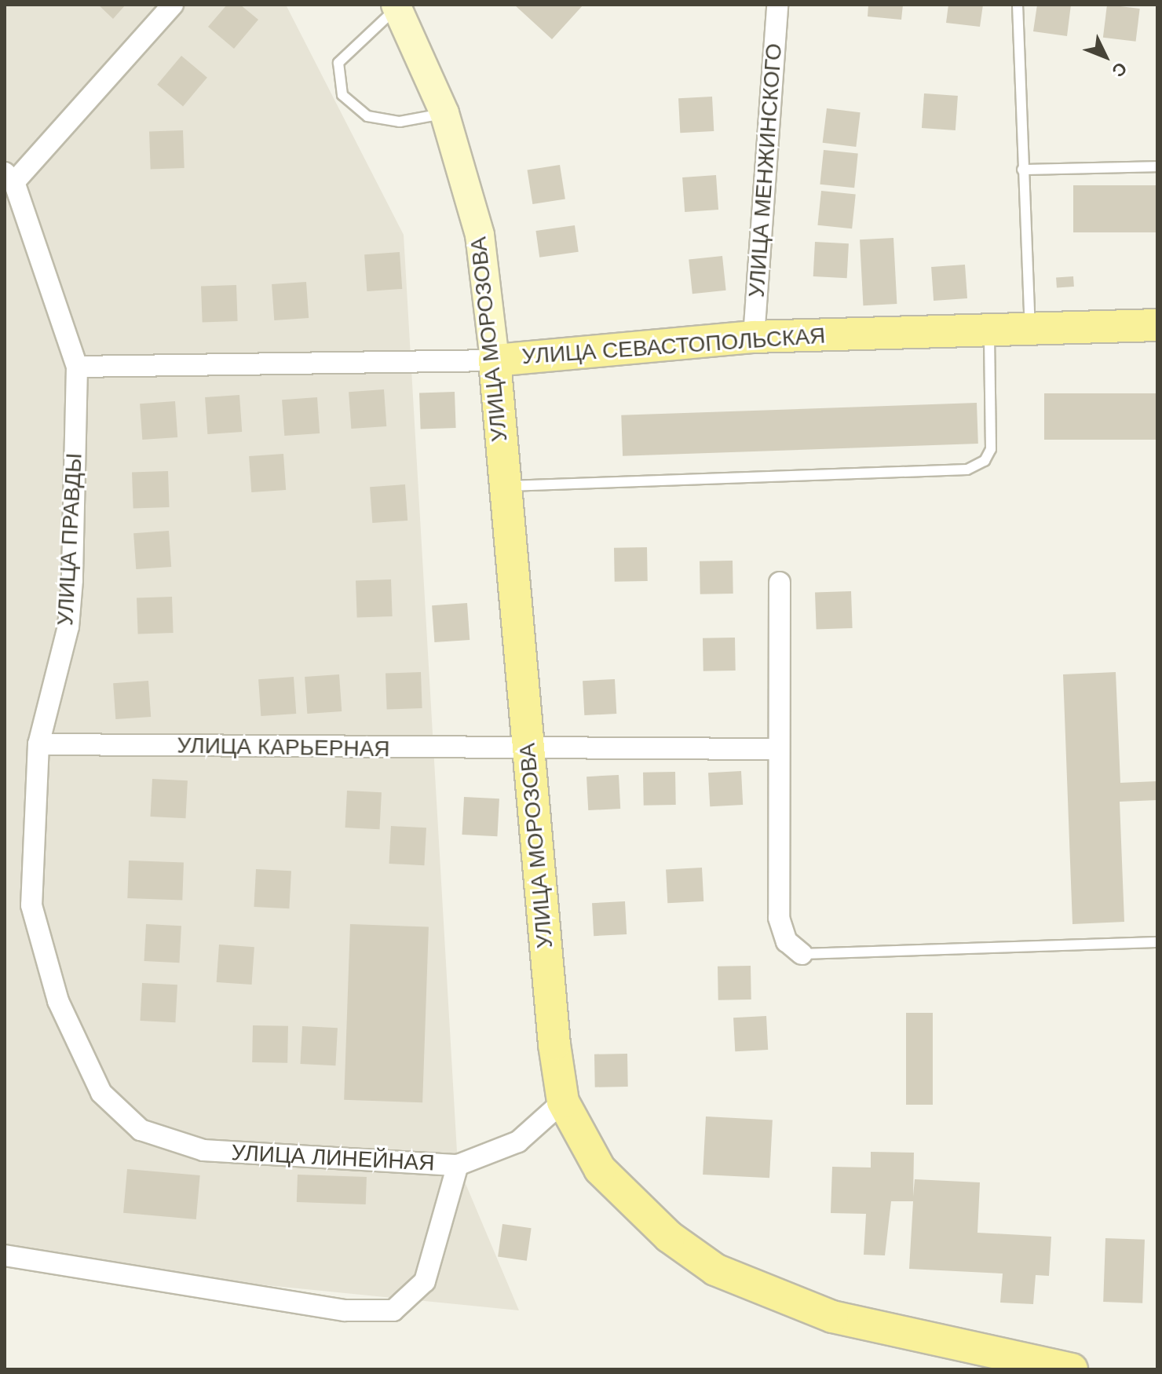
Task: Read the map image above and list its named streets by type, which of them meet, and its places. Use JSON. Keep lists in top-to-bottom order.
{
  "streets": {
    "main road": ["УЛИЦА МОРОЗОВА", "УЛИЦА СЕВАСТОПОЛЬСКАЯ"],
    "street": [
      "УЛИЦА МЕНЖИНСКОГО",
      "УЛИЦА ПРАВДЫ",
      "УЛИЦА КАРЬЕРНАЯ",
      "УЛИЦА ЛИНЕЙНАЯ"
    ]
  },
  "crossings": [
    ["УЛИЦА МЕНЖИНСКОГО", "УЛИЦА СЕВАСТОПОЛЬСКАЯ"],
    ["УЛИЦА МОРОЗОВА", "УЛИЦА СЕВАСТОПОЛЬСКАЯ"],
    ["УЛИЦА МОРОЗОВА", "УЛИЦА КАРЬЕРНАЯ"],
    ["УЛИЦА МОРОЗОВА", "УЛИЦА ЛИНЕЙНАЯ"],
    ["УЛИЦА СЕВАСТОПОЛЬСКАЯ", "УЛИЦА ПРАВДЫ"],
    ["УЛИЦА ПРАВДЫ", "УЛИЦА КАРЬЕРНАЯ"],
    ["УЛИЦА ПРАВДЫ", "УЛИЦА ЛИНЕЙНАЯ"]
  ],
  "north": "bottom right"
}
